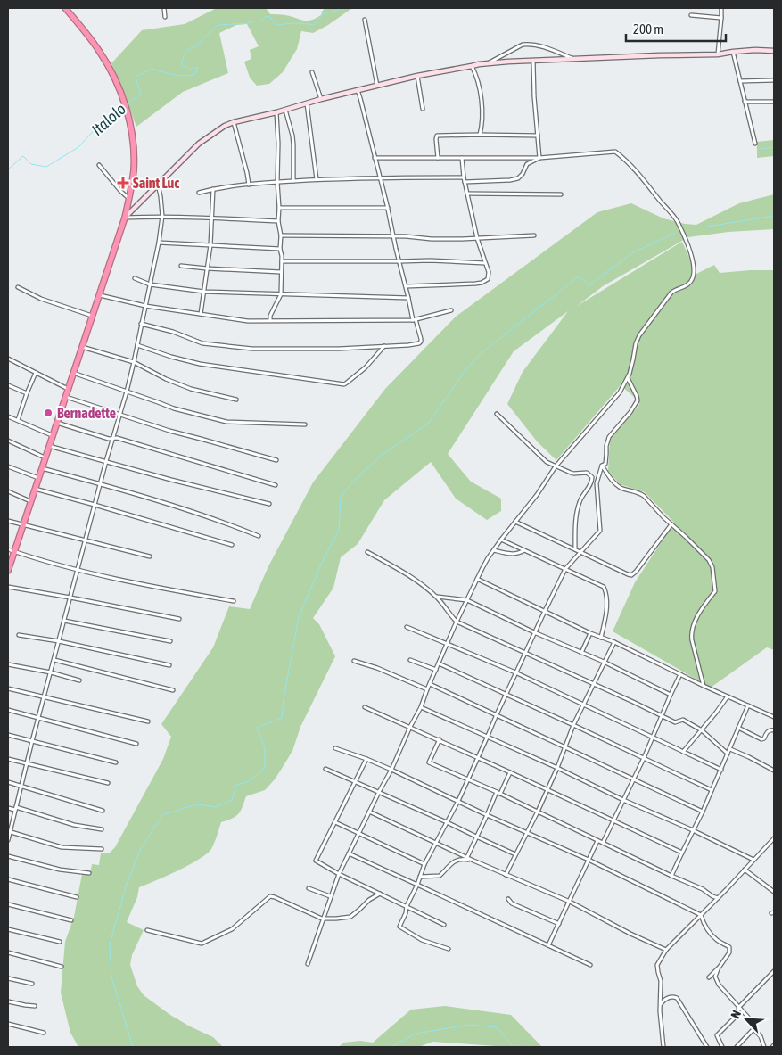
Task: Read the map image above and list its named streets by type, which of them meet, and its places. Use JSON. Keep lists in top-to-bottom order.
{
  "water": ["Italolo"],
  "places": {
    "health": ["Saint Luc"],
    "other": ["Bernadette"]
  },
  "scale_bar": "200 m",
  "north": "top left"
}
